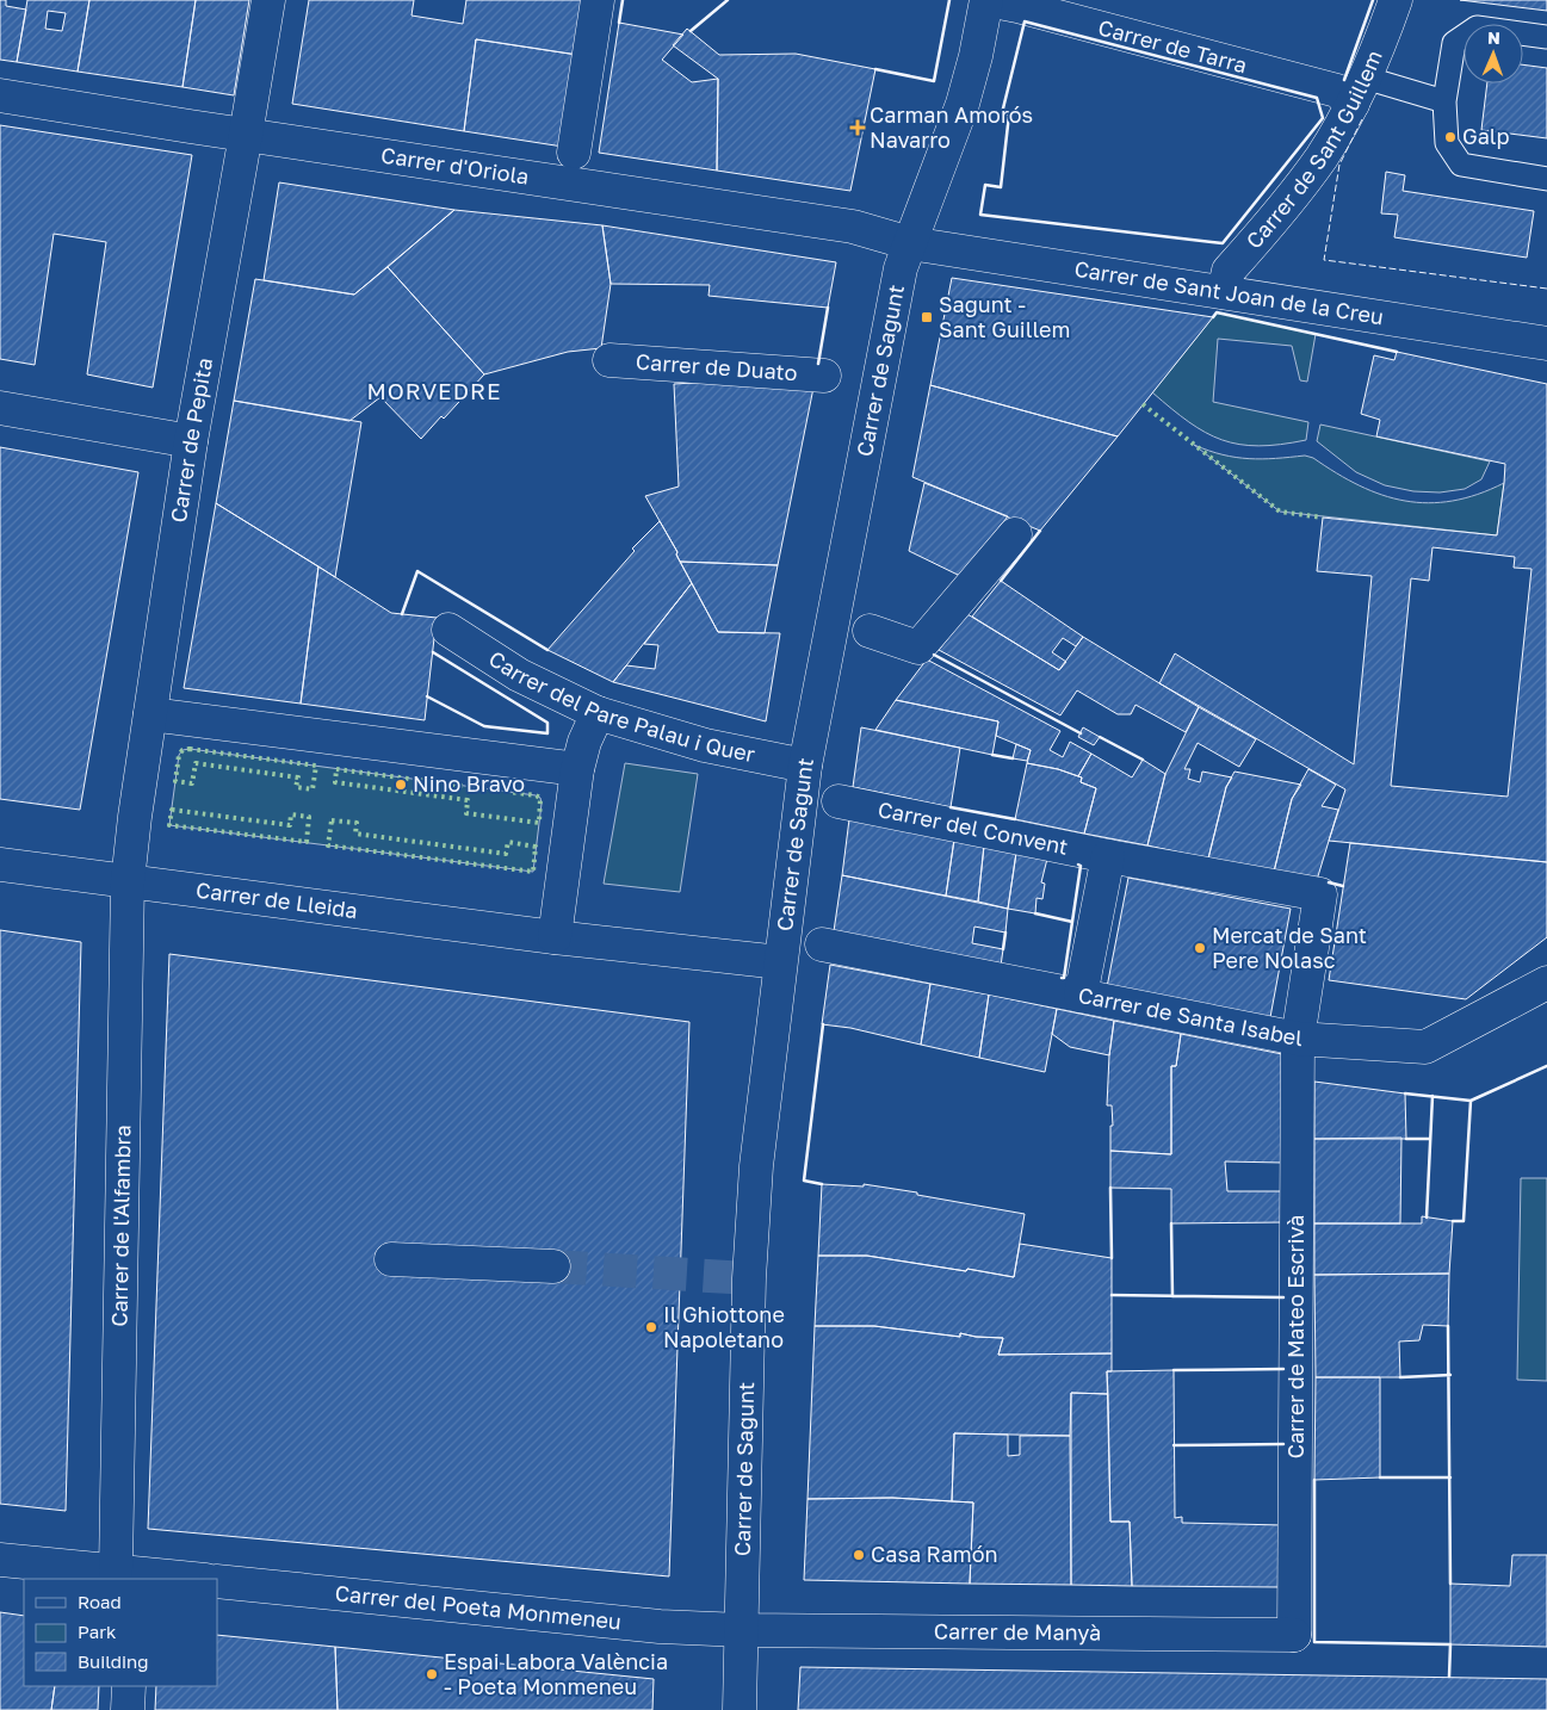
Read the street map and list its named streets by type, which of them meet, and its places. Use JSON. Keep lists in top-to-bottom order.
{
  "streets": {
    "street": [
      "Carrer de Tarra",
      "Carrer de Sant Guillem",
      "Carrer d'Oriola",
      "Carrer de Sant Joan de la Creu",
      "Carrer de Duato",
      "Carrer de Sagunt",
      "Carrer de Pepita",
      "Carrer del Pare Palau i Quer",
      "Carrer del Convent",
      "Carrer de Lleida",
      "Carrer de Santa Isabel",
      "Carrer de l'Alfambra",
      "Carrer de Mateo Escrivà",
      "Carrer del Poeta Monmeneu",
      "Carrer de Manyà"
    ]
  },
  "crossings": [
    ["Carrer de Tarra", "Carrer de Sant Guillem"],
    ["Carrer de Tarra", "Carrer de Sagunt"],
    ["Carrer de Sant Guillem", "Carrer de Sant Joan de la Creu"],
    ["Carrer d'Oriola", "Carrer de Sant Joan de la Creu"],
    ["Carrer d'Oriola", "Carrer de Sagunt"],
    ["Carrer d'Oriola", "Carrer de Pepita"],
    ["Carrer de Sant Joan de la Creu", "Carrer de Sagunt"],
    ["Carrer de Sagunt", "Carrer del Pare Palau i Quer"],
    ["Carrer de Sagunt", "Carrer de Lleida"],
    ["Carrer de Sagunt", "Carrer del Poeta Monmeneu"],
    ["Carrer de Sagunt", "Carrer de Manyà"],
    ["Carrer de Pepita", "Carrer de Lleida"],
    ["Carrer de Pepita", "Carrer de l'Alfambra"],
    ["Carrer del Convent", "Carrer de Santa Isabel"],
    ["Carrer del Convent", "Carrer de Mateo Escrivà"],
    ["Carrer de Lleida", "Carrer de l'Alfambra"],
    ["Carrer de Santa Isabel", "Carrer de Mateo Escrivà"],
    ["Carrer de Mateo Escrivà", "Carrer de Manyà"],
    ["Carrer del Poeta Monmeneu", "Carrer de Manyà"]
  ],
  "districts": ["MORVEDRE"],
  "places": {
    "health": ["Carman Amorós Navarro"],
    "other": [
      "Galp",
      "Nino Bravo",
      "Mercat de Sant Pere Nolasc",
      "Il Ghiottone Napoletano",
      "Casa Ramón",
      "Espai Labora València - Poeta Monmeneu"
    ],
    "transit": ["Sagunt - Sant Guillem"]
  },
  "legend": ["Road", "Park", "Building"],
  "north": "top"
}
